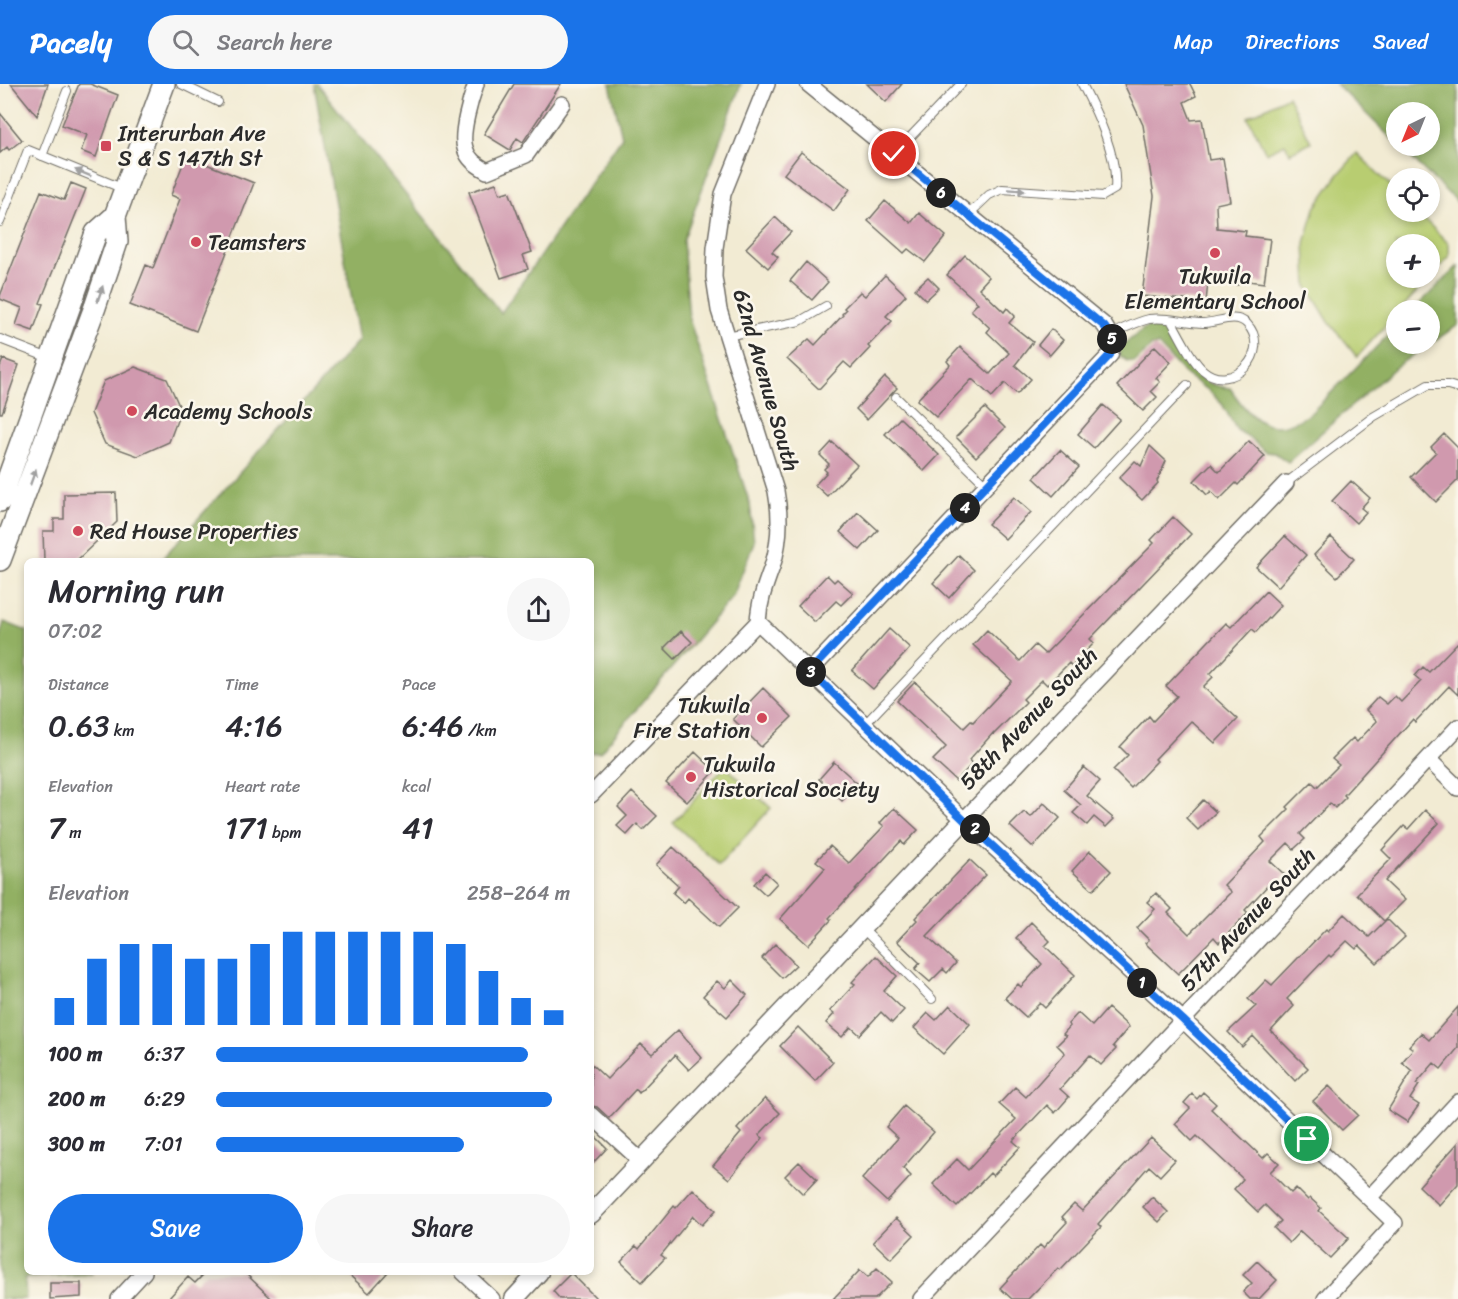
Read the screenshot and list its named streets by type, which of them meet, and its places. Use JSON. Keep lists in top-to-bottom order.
{
  "streets": {
    "street": ["62nd Avenue South", "58th Avenue South", "57th Avenue South"]
  },
  "places": {
    "transit": ["Interurban Ave S & S 147th St"],
    "other": [
      "Teamsters",
      "Tukwila Elementary School",
      "Academy Schools",
      "Red House Properties",
      "Tukwila Fire Station",
      "Tukwila Historical Society"
    ]
  },
  "north": "bottom left",
  "page": {
    "header": "Pacely",
    "search": "Search here",
    "nav": ["Map", "Directions", "Saved"],
    "map_buttons": ["+", "−"],
    "pins": [
      "6",
      "5",
      "4",
      "3",
      "2",
      "1"
    ],
    "heading": ["Morning run", "07:02"],
    "stats": [
      ["Distance", "0.63 km"],
      ["Time", "4:16"],
      ["Pace", "6:46 /km"],
      ["Elevation", "7 m"],
      ["Heart rate", "171 bpm"],
      ["kcal", "41"]
    ],
    "chart": ["Elevation", "258–264 m"],
    "list": [
      {
        "name": "100 m",
        "note": "6:37"
      },
      {
        "name": "200 m",
        "note": "6:29"
      },
      {
        "name": "300 m",
        "note": "7:01"
      }
    ],
    "buttons": ["Save", "Share"]
  }
}
